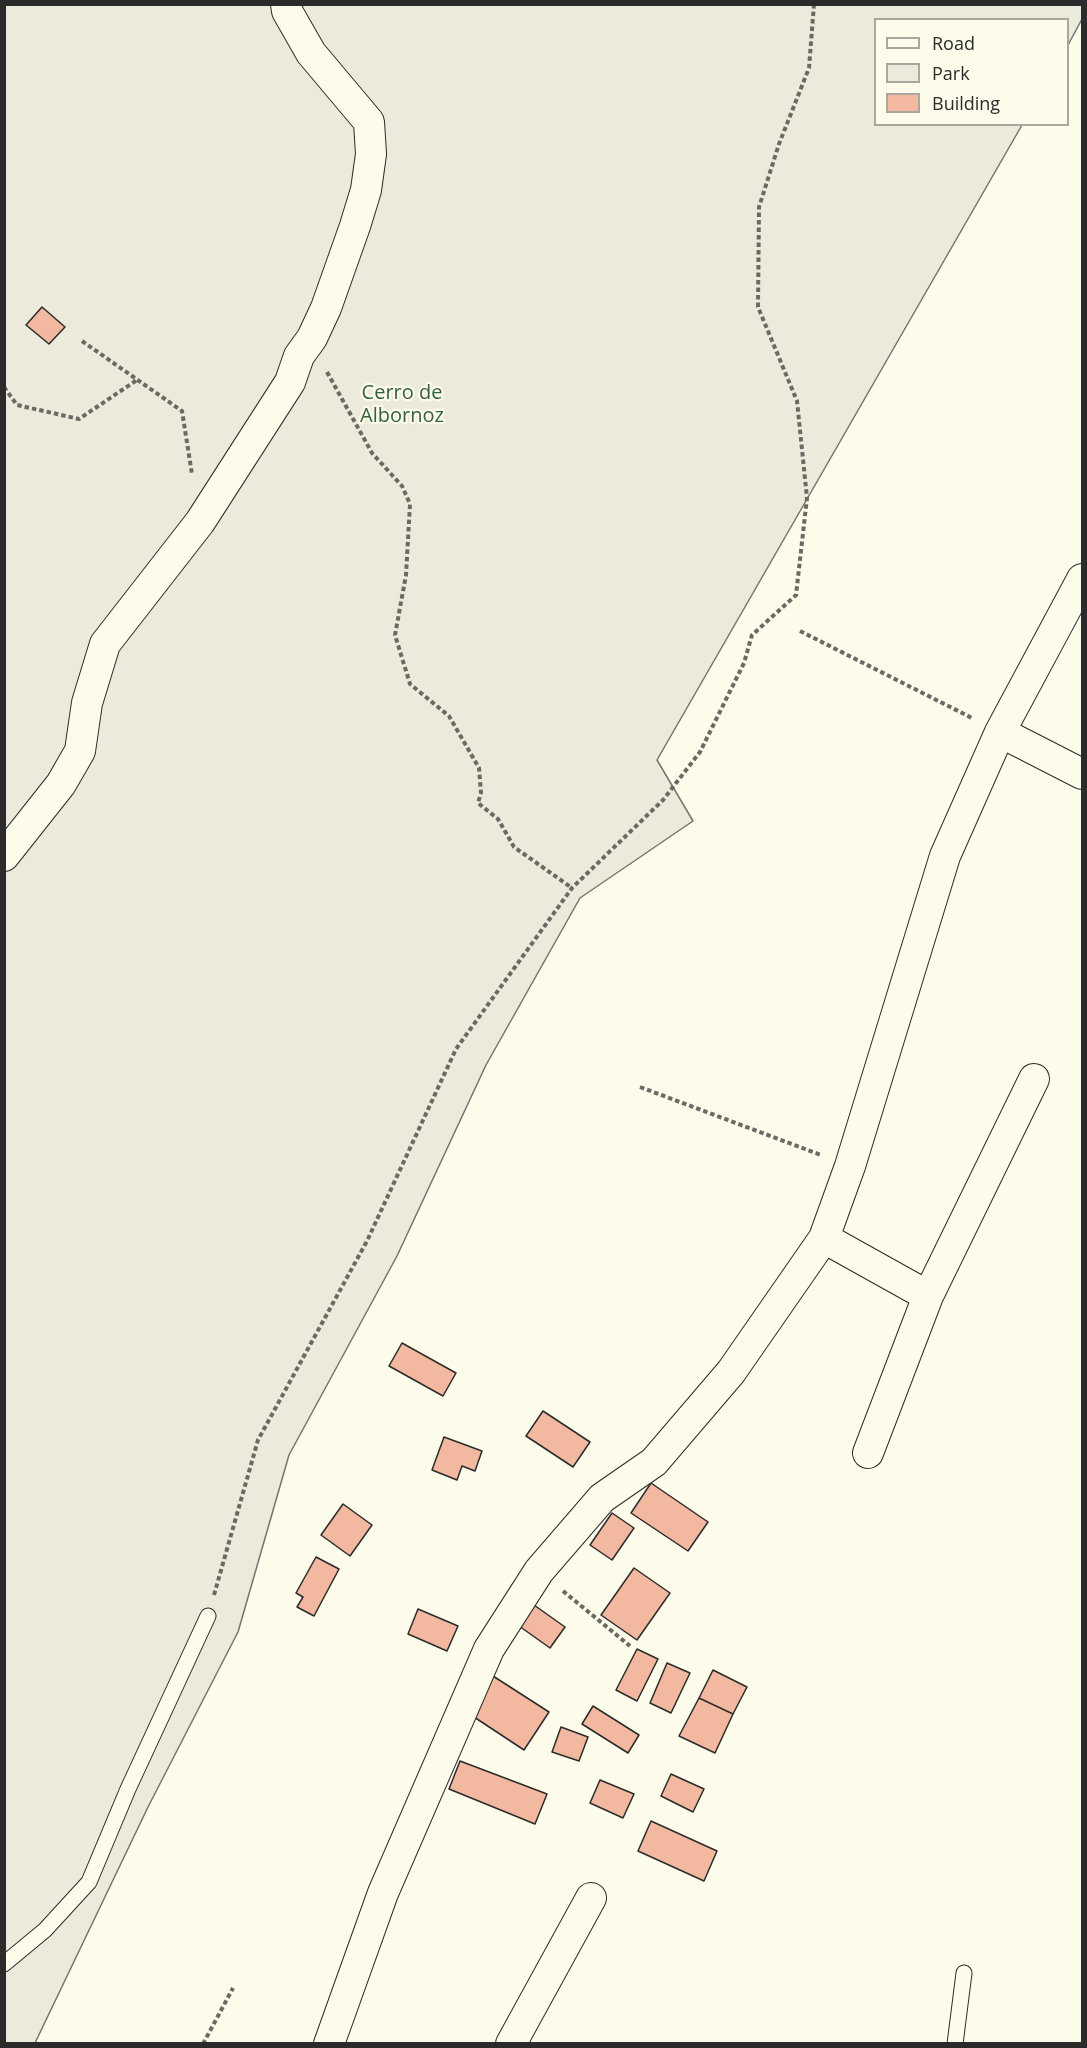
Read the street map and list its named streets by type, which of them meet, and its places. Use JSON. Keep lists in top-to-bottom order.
{
  "parks": ["Cerro de Albornoz"],
  "legend": ["Road", "Park", "Building"]
}
